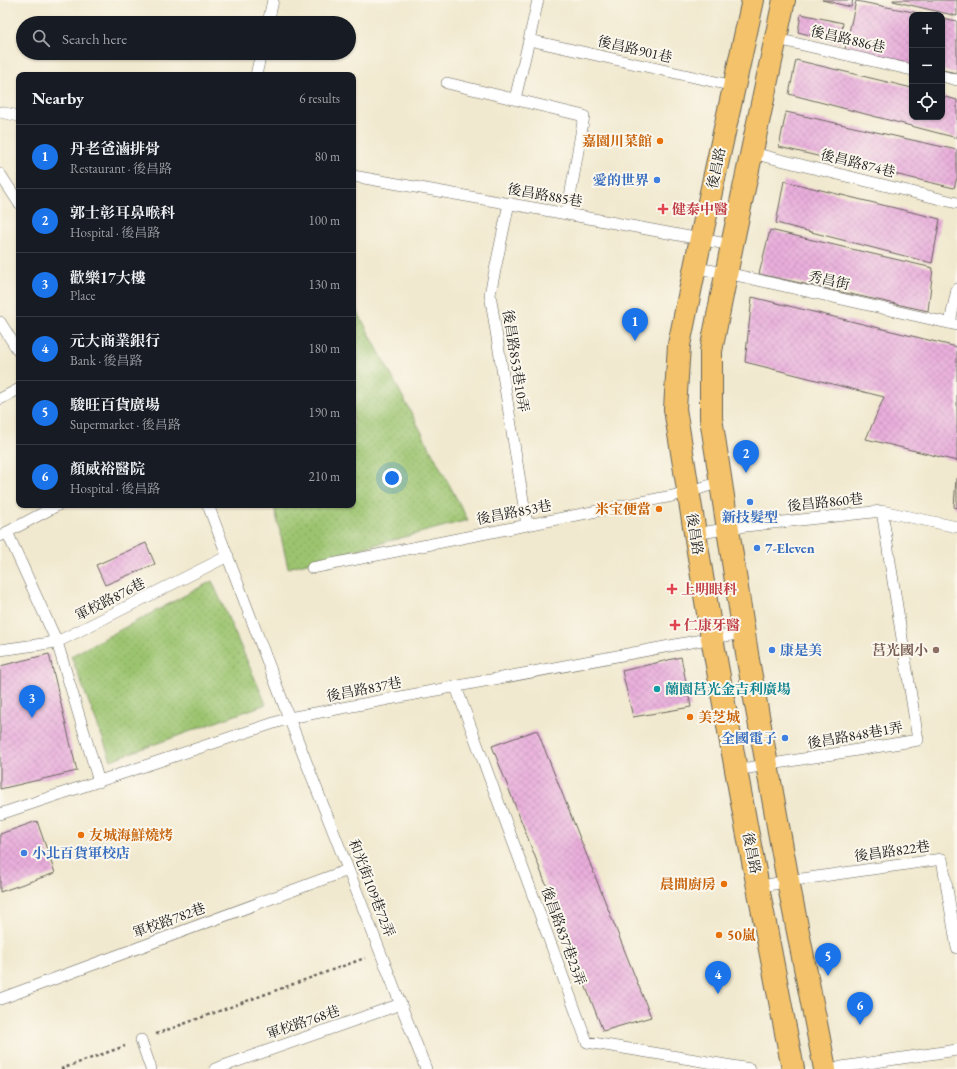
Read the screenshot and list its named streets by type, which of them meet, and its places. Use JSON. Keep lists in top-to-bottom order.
{
  "streets": {
    "main road": ["後昌路"],
    "lane": [
      "後昌路886巷",
      "後昌路901巷",
      "後昌路874巷",
      "後昌路885巷",
      "秀昌街",
      "後昌路853巷10弄",
      "後昌路860巷",
      "後昌路853巷",
      "軍校路876巷",
      "後昌路837巷",
      "後昌路848巷1弄",
      "後昌路822巷",
      "和光街109巷72弄",
      "軍校路782巷",
      "後昌路837巷23弄",
      "軍校路768巷"
    ]
  },
  "crossings": [
    ["後昌路901巷", "後昌路"],
    ["後昌路", "後昌路885巷"],
    ["後昌路", "秀昌街"],
    ["後昌路", "後昌路860巷"],
    ["後昌路", "後昌路853巷"],
    ["後昌路", "後昌路837巷"],
    ["後昌路", "後昌路848巷1弄"],
    ["後昌路", "後昌路822巷"],
    ["後昌路885巷", "後昌路853巷10弄"],
    ["後昌路853巷10弄", "後昌路853巷"],
    ["後昌路860巷", "後昌路848巷1弄"],
    ["後昌路837巷", "和光街109巷72弄"],
    ["後昌路837巷", "後昌路837巷23弄"],
    ["和光街109巷72弄", "軍校路782巷"],
    ["和光街109巷72弄", "軍校路768巷"]
  ],
  "places": {
    "other": [
      "嘉園川菜館",
      "愛的世界",
      "新技髮型",
      "米宝便當",
      "7-Eleven",
      "康是美",
      "莒光國小",
      "蘭園莒光金吉利廣場",
      "美芝城",
      "全國電子",
      "友城海鮮燒烤",
      "小北百貨軍校店",
      "晨間廚房",
      "50嵐"
    ],
    "health": ["健泰中醫", "上明眼科", "仁康牙醫"]
  },
  "page": {
    "map_buttons": ["+", "−"],
    "search": "Search here",
    "heading": ["Nearby", "6 results"],
    "list": [
      {
        "mark": "1",
        "name": "丹老爸滷排骨",
        "note": "Restaurant · 後昌路",
        "value": "80 m"
      },
      {
        "mark": "2",
        "name": "郭士彰耳鼻喉科",
        "note": "Hospital · 後昌路",
        "value": "100 m"
      },
      {
        "mark": "3",
        "name": "歡樂17大樓",
        "note": "Place",
        "value": "130 m"
      },
      {
        "mark": "4",
        "name": "元大商業銀行",
        "note": "Bank · 後昌路",
        "value": "180 m"
      },
      {
        "mark": "5",
        "name": "駿旺百貨廣場",
        "note": "Supermarket · 後昌路",
        "value": "190 m"
      },
      {
        "mark": "6",
        "name": "顏威裕醫院",
        "note": "Hospital · 後昌路",
        "value": "210 m"
      }
    ],
    "pins": [
      "1",
      "2",
      "3",
      "5",
      "4",
      "6"
    ]
  }
}
